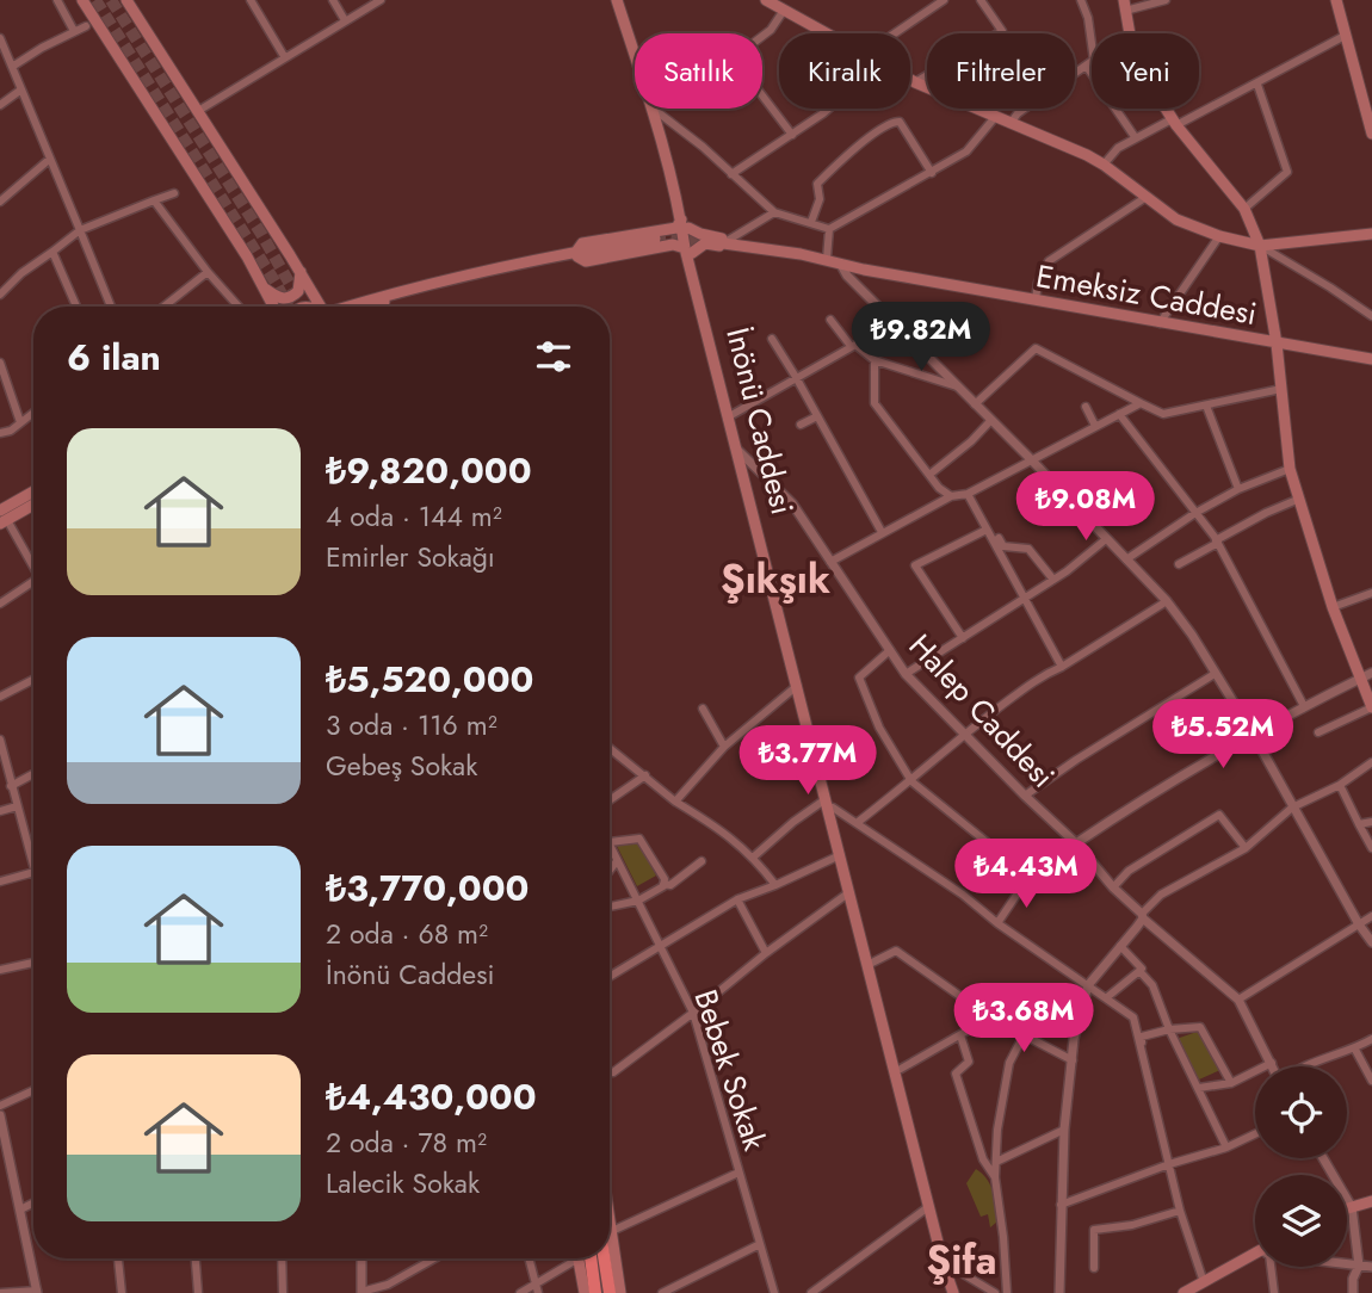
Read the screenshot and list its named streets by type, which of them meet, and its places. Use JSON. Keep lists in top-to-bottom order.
{
  "streets": {
    "main road": ["Emeksiz Caddesi", "İnönü Caddesi"],
    "street": ["Halep Caddesi", "Bebek Sokak"]
  },
  "crossings": [
    ["Emeksiz Caddesi", "İnönü Caddesi"],
    ["İnönü Caddesi", "Halep Caddesi"]
  ],
  "districts": ["Şıkşık", "Şifa"],
  "page": {
    "chip": [
      "Satılık",
      "Kiralık",
      "Filtreler",
      "Yeni"
    ],
    "price": [
      "₺9.82M",
      "₺9.08M",
      "₺5.52M",
      "₺3.77M",
      "₺4.43M",
      "₺3.68M"
    ],
    "heading": "6 ilan",
    "list": [
      {
        "name": "₺9,820,000",
        "note": "4 oda · 144 m² · Emirler Sokağı"
      },
      {
        "name": "₺5,520,000",
        "note": "3 oda · 116 m² · Gebeş Sokak"
      },
      {
        "name": "₺3,770,000",
        "note": "2 oda · 68 m² · İnönü Caddesi"
      },
      {
        "name": "₺4,430,000",
        "note": "2 oda · 78 m² · Lalecik Sokak"
      }
    ]
  }
}
